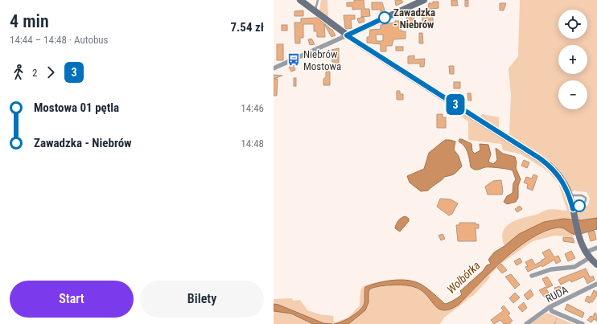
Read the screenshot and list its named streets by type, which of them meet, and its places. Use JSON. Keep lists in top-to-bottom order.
{
  "streets": {
    "street": ["RUDA"]
  },
  "water": ["Wolbórka"],
  "places": {
    "other": ["Zawadzka - Niebrów"],
    "bus stop": ["Niebrów Mostowa"]
  },
  "lines": ["bus line 3"],
  "page": {
    "heading": ["4 min", "14:44 – 14:48 · Autobus", "7.54 zł"],
    "on_map": "3",
    "map_buttons": ["+", "−"],
    "legs": ["2", "3"],
    "list": [
      {
        "name": "Mostowa 01 pętla",
        "value": "14:46"
      },
      {
        "name": "Zawadzka - Niebrów",
        "value": "14:48"
      }
    ],
    "buttons": ["Start", "Bilety"]
  }
}
